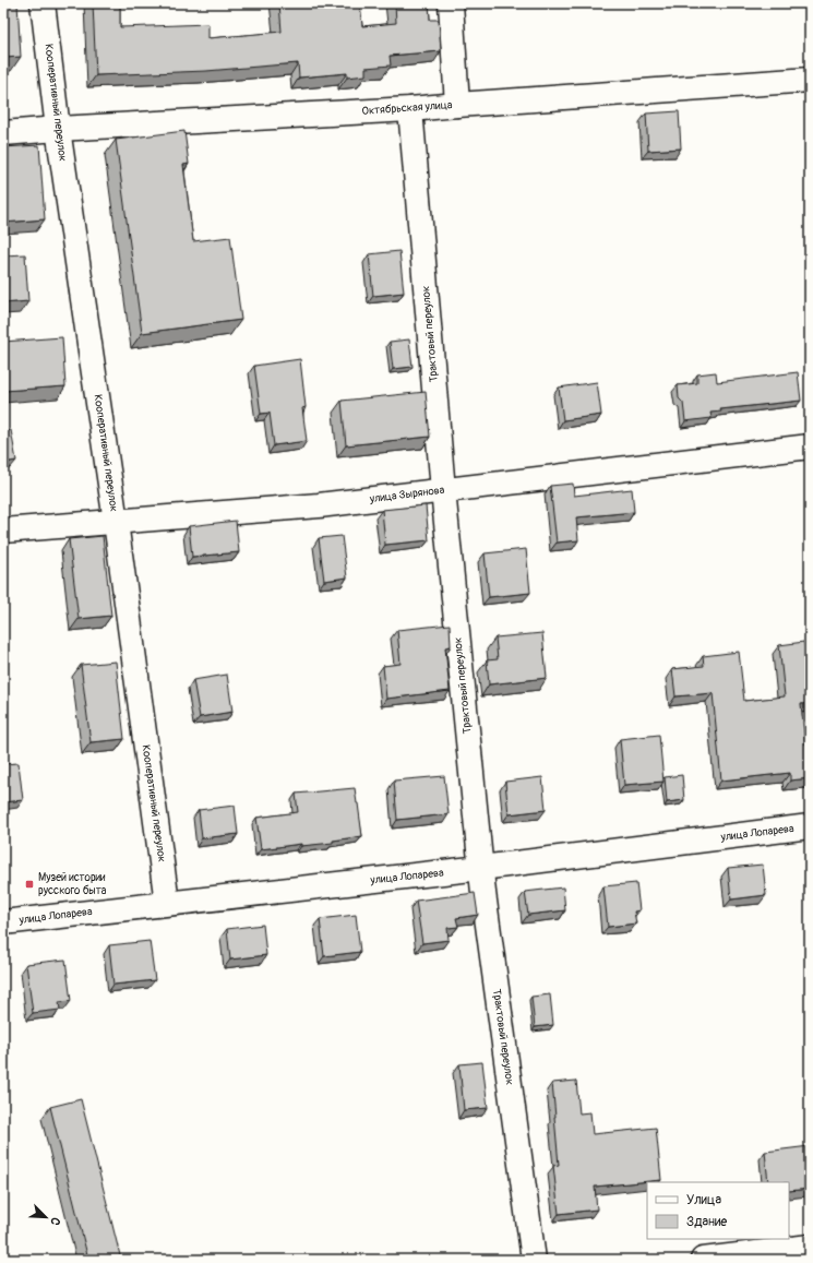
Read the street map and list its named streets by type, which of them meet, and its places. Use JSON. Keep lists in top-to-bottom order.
{
  "streets": {
    "street": [
      "Кооперативный переулок",
      "Октябрьская улица",
      "Трактовый переулок",
      "улица Зырянова",
      "улица Лопарева"
    ]
  },
  "crossings": [
    ["Кооперативный переулок", "Октябрьская улица"],
    ["Кооперативный переулок", "улица Зырянова"],
    ["Кооперативный переулок", "улица Лопарева"],
    ["Октябрьская улица", "Трактовый переулок"],
    ["Трактовый переулок", "улица Зырянова"],
    ["Трактовый переулок", "улица Лопарева"]
  ],
  "places": {
    "transit": ["Музей истории русского быта"]
  },
  "legend": ["Улица", "Здание"],
  "north": "bottom right"
}
